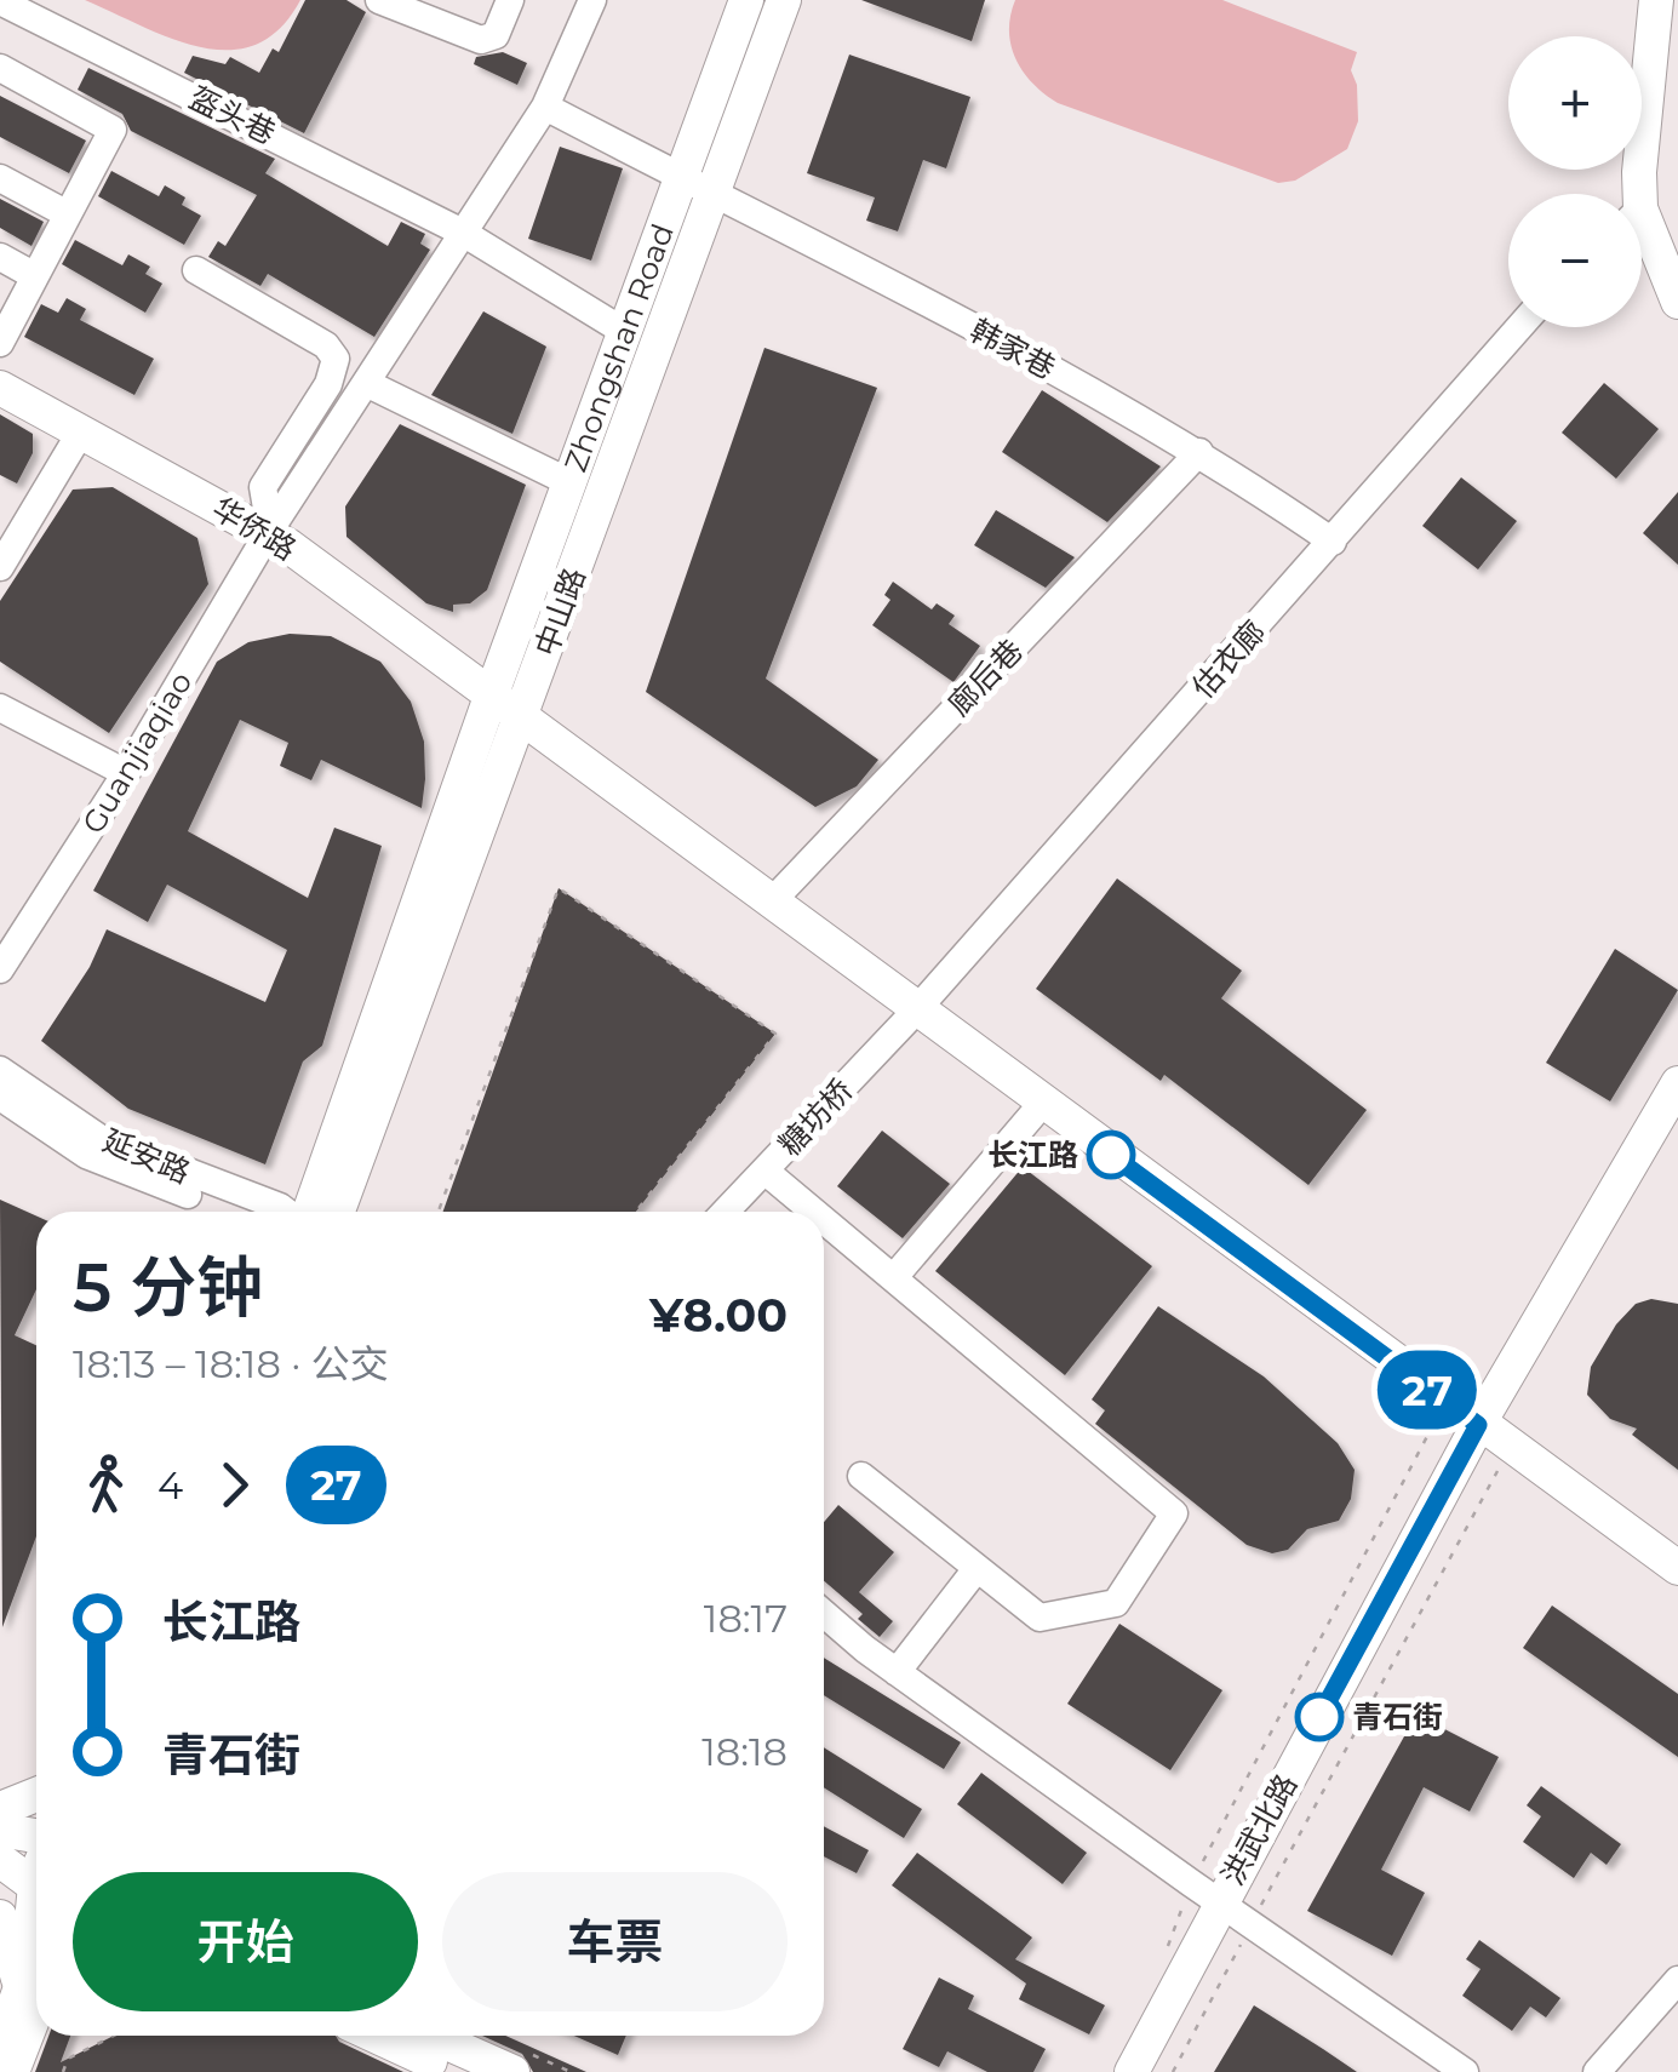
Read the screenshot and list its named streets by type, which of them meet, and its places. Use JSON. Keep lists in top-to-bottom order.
{
  "streets": {
    "main road": [
      "Zhongshan Road",
      "华侨路",
      "中山路",
      "洪武北路"
    ],
    "street": [
      "盔头巷",
      "韩家巷",
      "估衣廊",
      "廊后巷",
      "Guanjiaqiao",
      "糖坊桥",
      "延安路"
    ]
  },
  "crossings": [
    ["盔头巷", "Zhongshan Road"],
    ["盔头巷", "Guanjiaqiao"],
    ["Zhongshan Road", "韩家巷"],
    ["Zhongshan Road", "华侨路"],
    ["韩家巷", "中山路"],
    ["韩家巷", "估衣廊"],
    ["韩家巷", "廊后巷"],
    ["韩家巷", "Guanjiaqiao"],
    ["华侨路", "Guanjiaqiao"],
    ["估衣廊", "糖坊桥"]
  ],
  "places": ["长江路", "青石街"],
  "lines": ["bus line 27"],
  "page": {
    "on_map": "27",
    "map_buttons": ["+", "−"],
    "heading": ["5 分钟", "18:13 – 18:18 · 公交", "¥8.00"],
    "legs": ["4", "27"],
    "list": [
      {
        "name": "长江路",
        "value": "18:17"
      },
      {
        "name": "青石街",
        "value": "18:18"
      }
    ],
    "buttons": ["开始", "车票"]
  }
}
